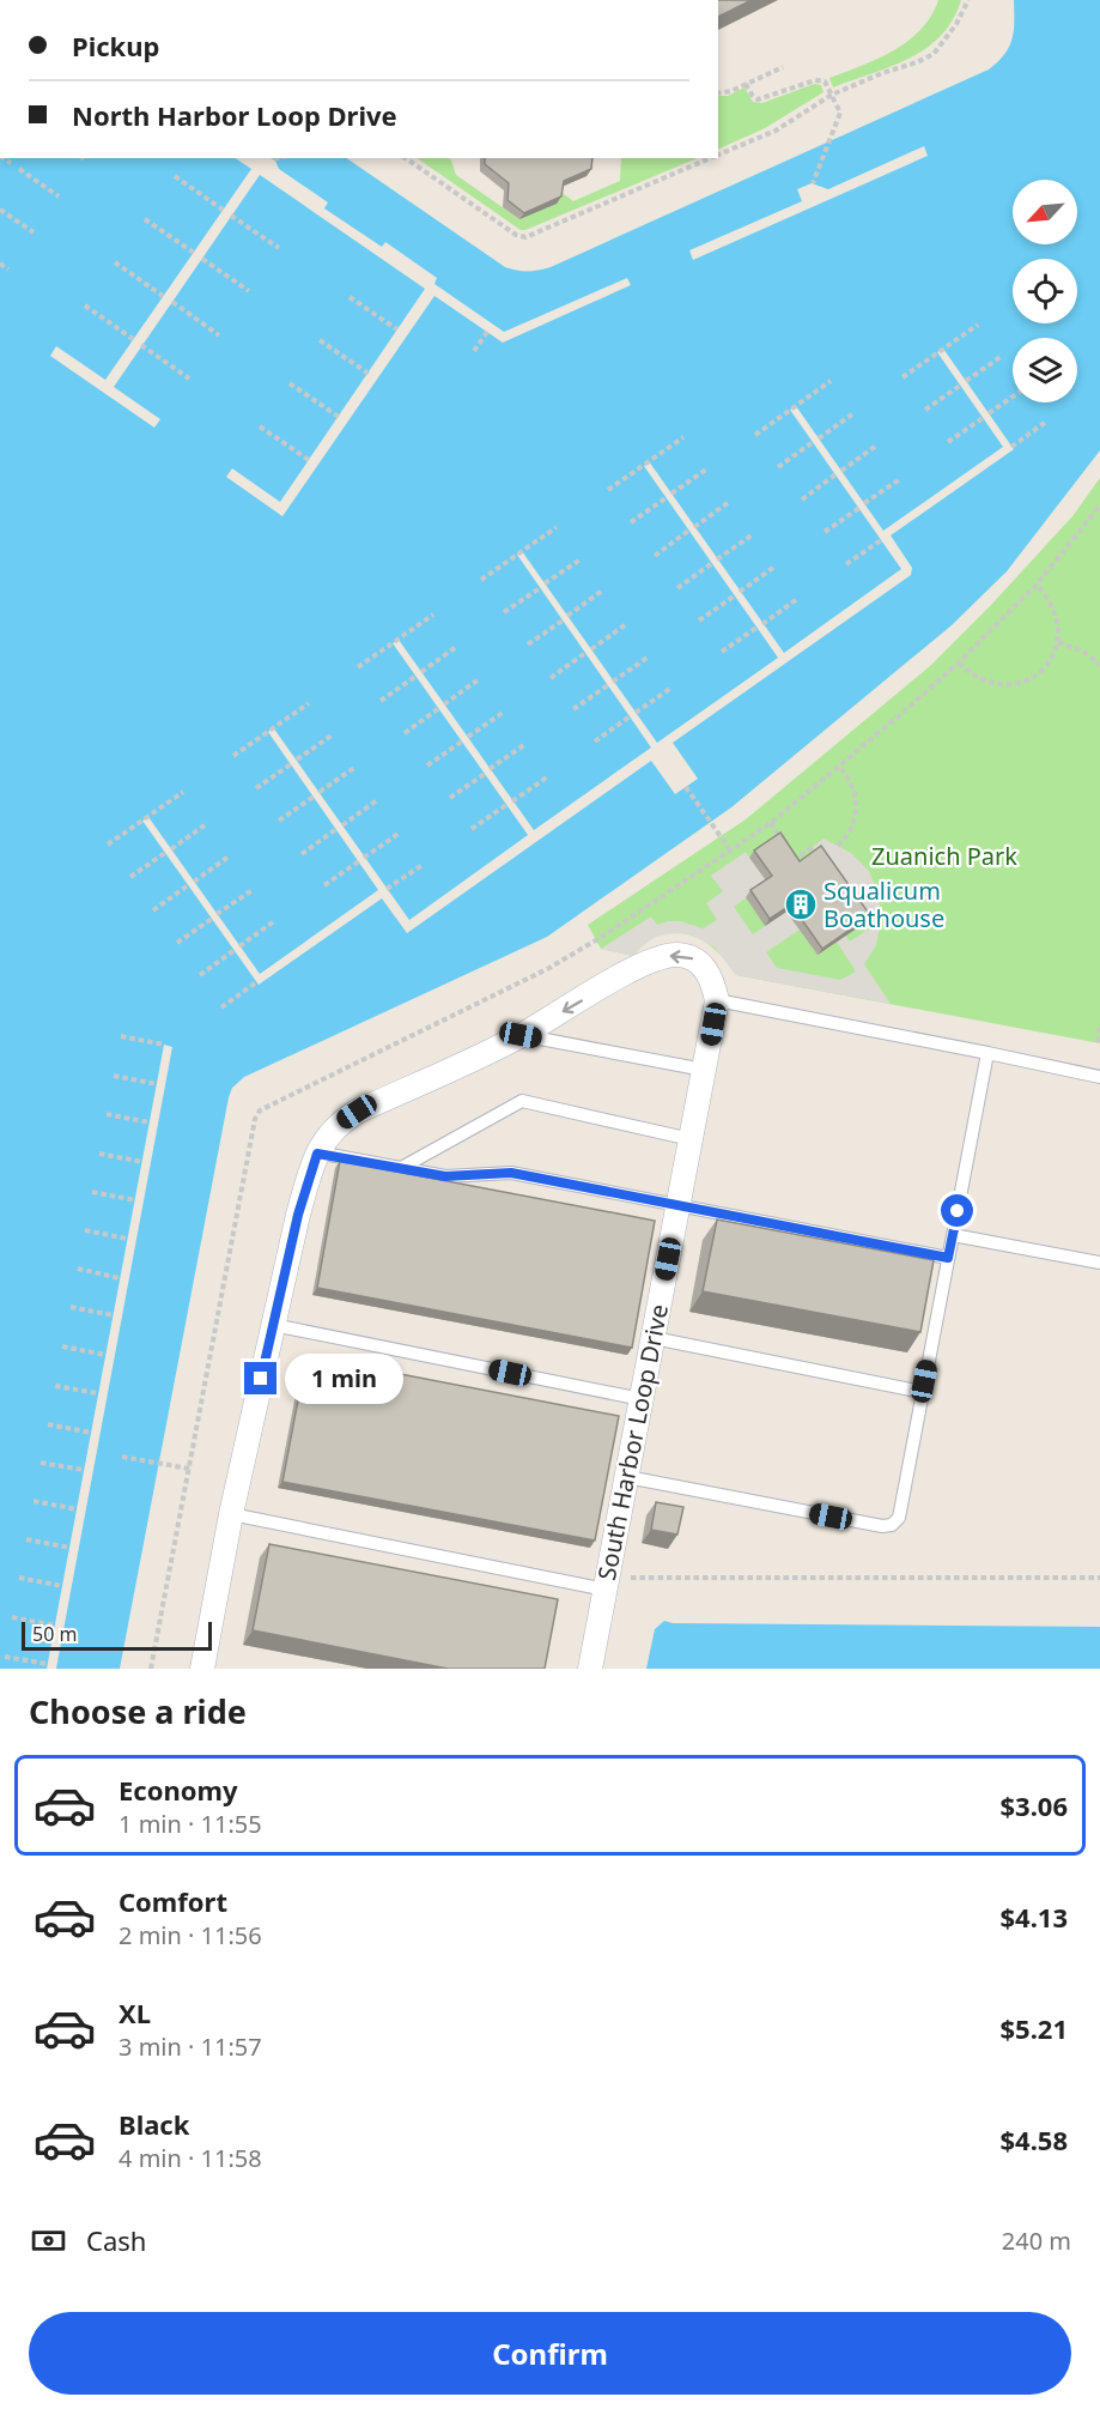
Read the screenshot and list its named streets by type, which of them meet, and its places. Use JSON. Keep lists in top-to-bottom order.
{
  "streets": {
    "street": ["South Harbor Loop Drive"]
  },
  "parks": ["Zuanich Park"],
  "places": {
    "building": ["Squalicum Boathouse"]
  },
  "scale_bar": "50 m",
  "north": "bottom left",
  "page": {
    "banner": ["Pickup", "North Harbor Loop Drive"],
    "bubble": "1 min",
    "scale": "50 m",
    "heading": "Choose a ride",
    "list": [
      {
        "name": "Economy",
        "note": "1 min · 11:55",
        "value": "$3.06"
      },
      {
        "name": "Comfort",
        "note": "2 min · 11:56",
        "value": "$4.13"
      },
      {
        "name": "XL",
        "note": "3 min · 11:57",
        "value": "$5.21"
      },
      {
        "name": "Black",
        "note": "4 min · 11:58",
        "value": "$4.58"
      }
    ],
    "pay": ["Cash", "240 m"],
    "buttons": "Confirm"
  }
}
